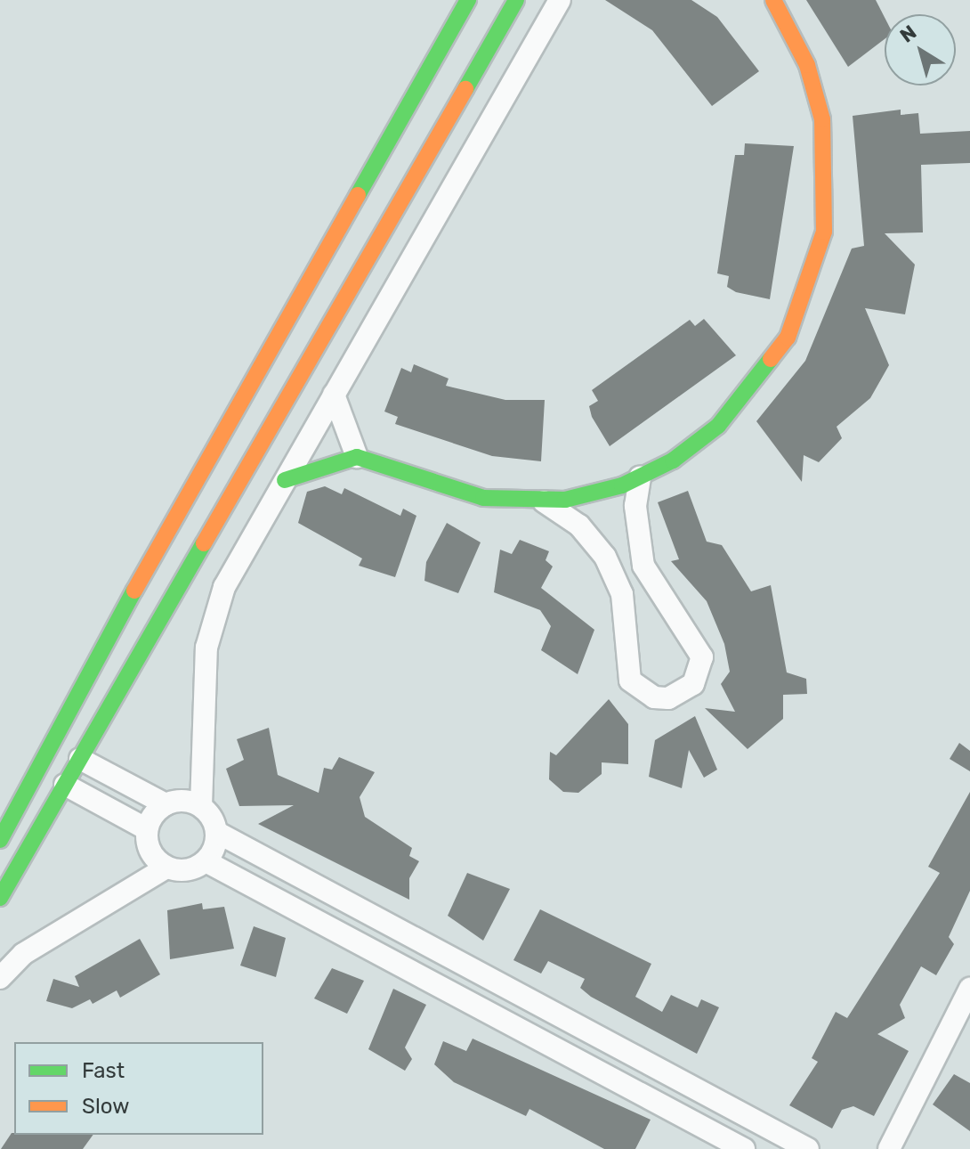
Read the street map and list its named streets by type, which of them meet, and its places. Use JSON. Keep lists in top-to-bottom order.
{
  "legend": ["Fast", "Slow"],
  "north": "top left"
}
